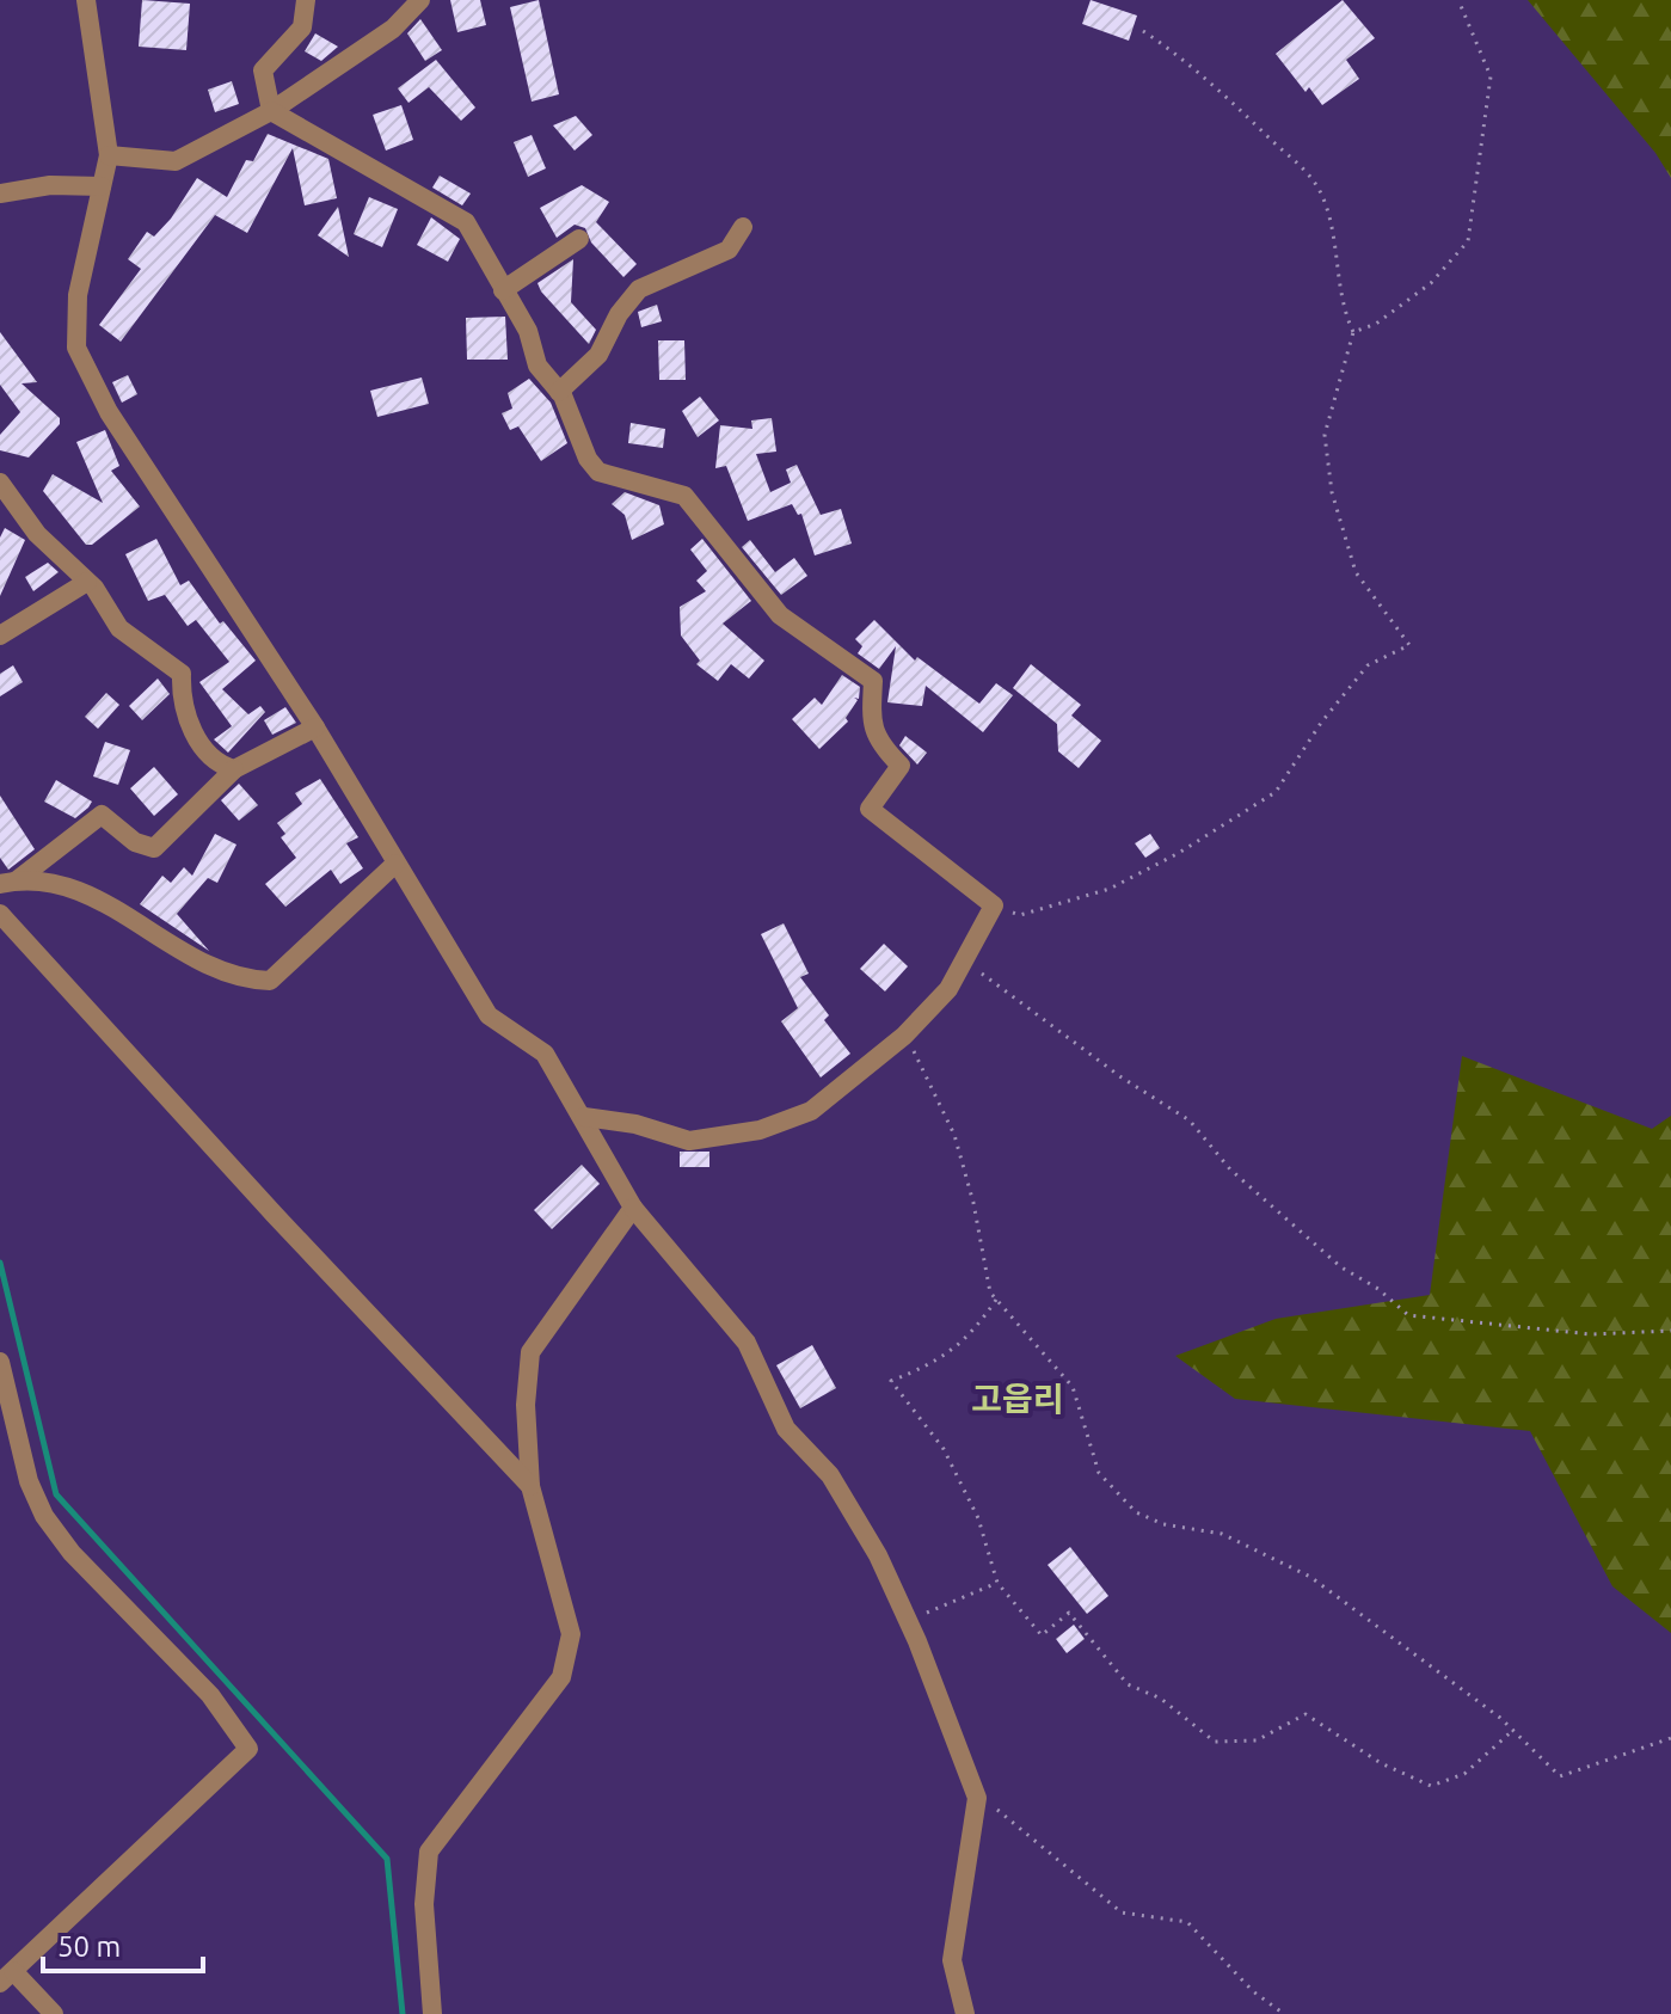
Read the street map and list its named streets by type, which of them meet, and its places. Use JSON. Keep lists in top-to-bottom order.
{
  "districts": ["고읍리"],
  "scale_bar": "50 m"
}
